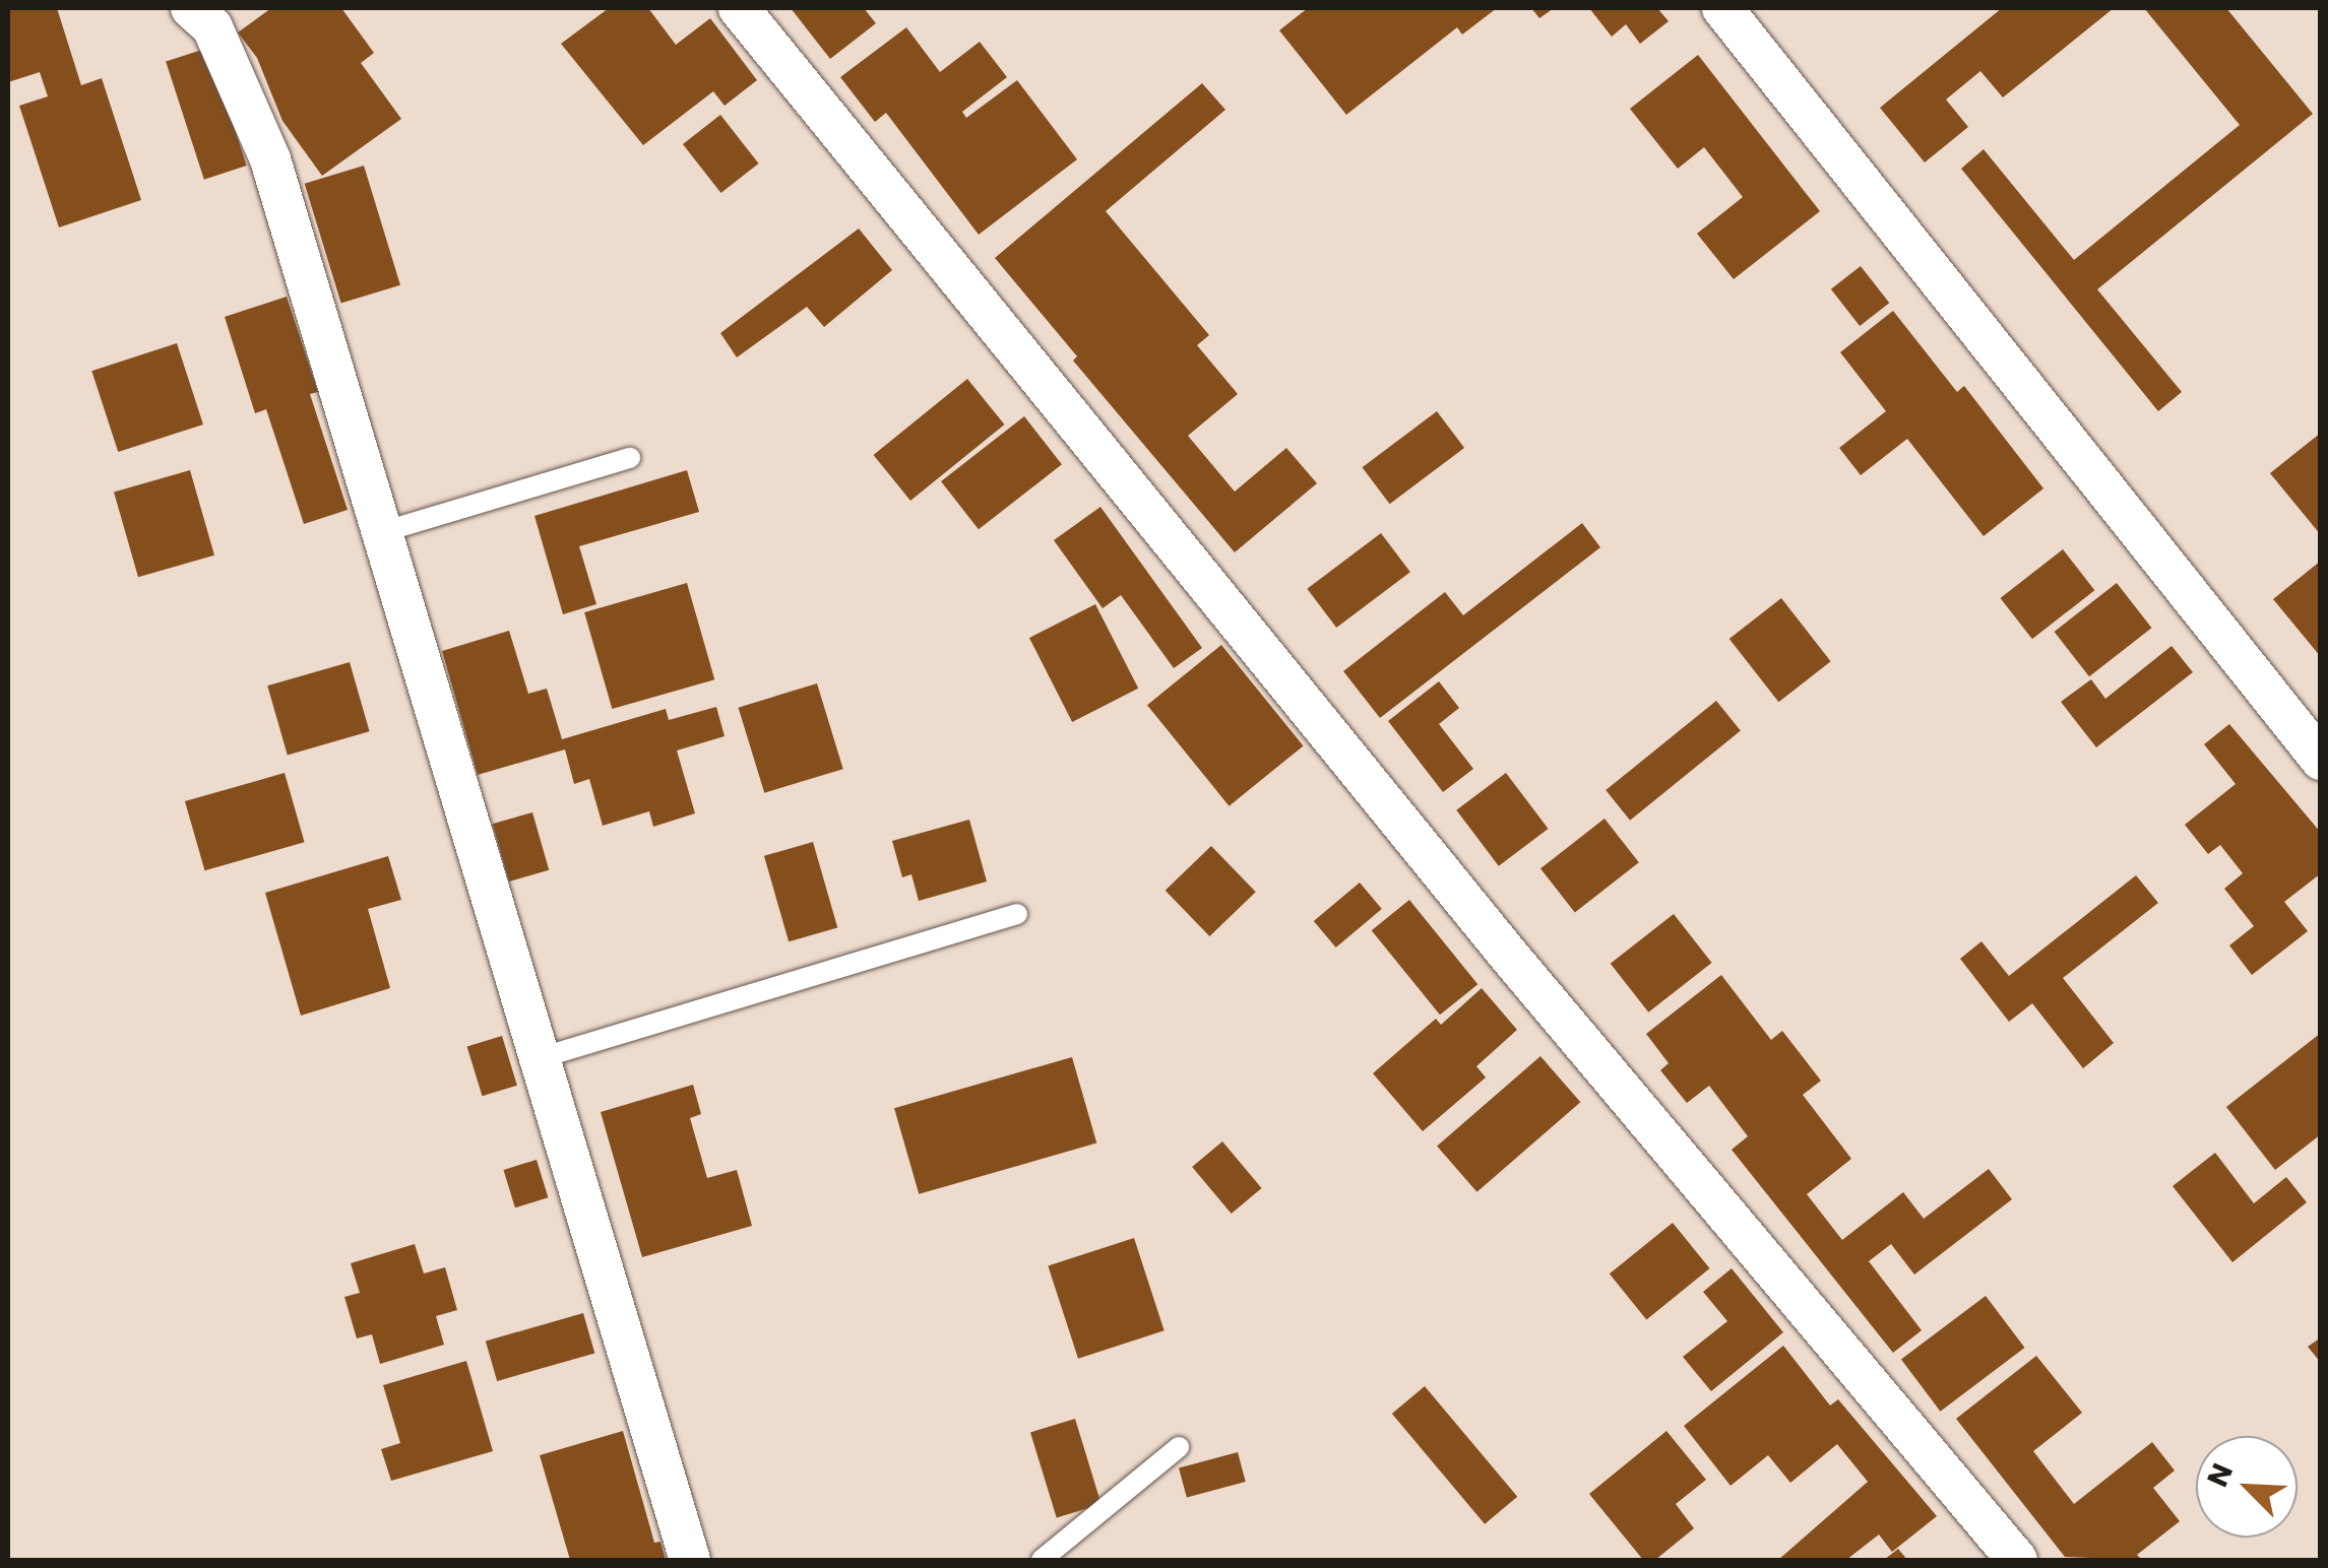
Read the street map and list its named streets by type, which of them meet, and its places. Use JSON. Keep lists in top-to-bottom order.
{
  "north": "top left"
}
